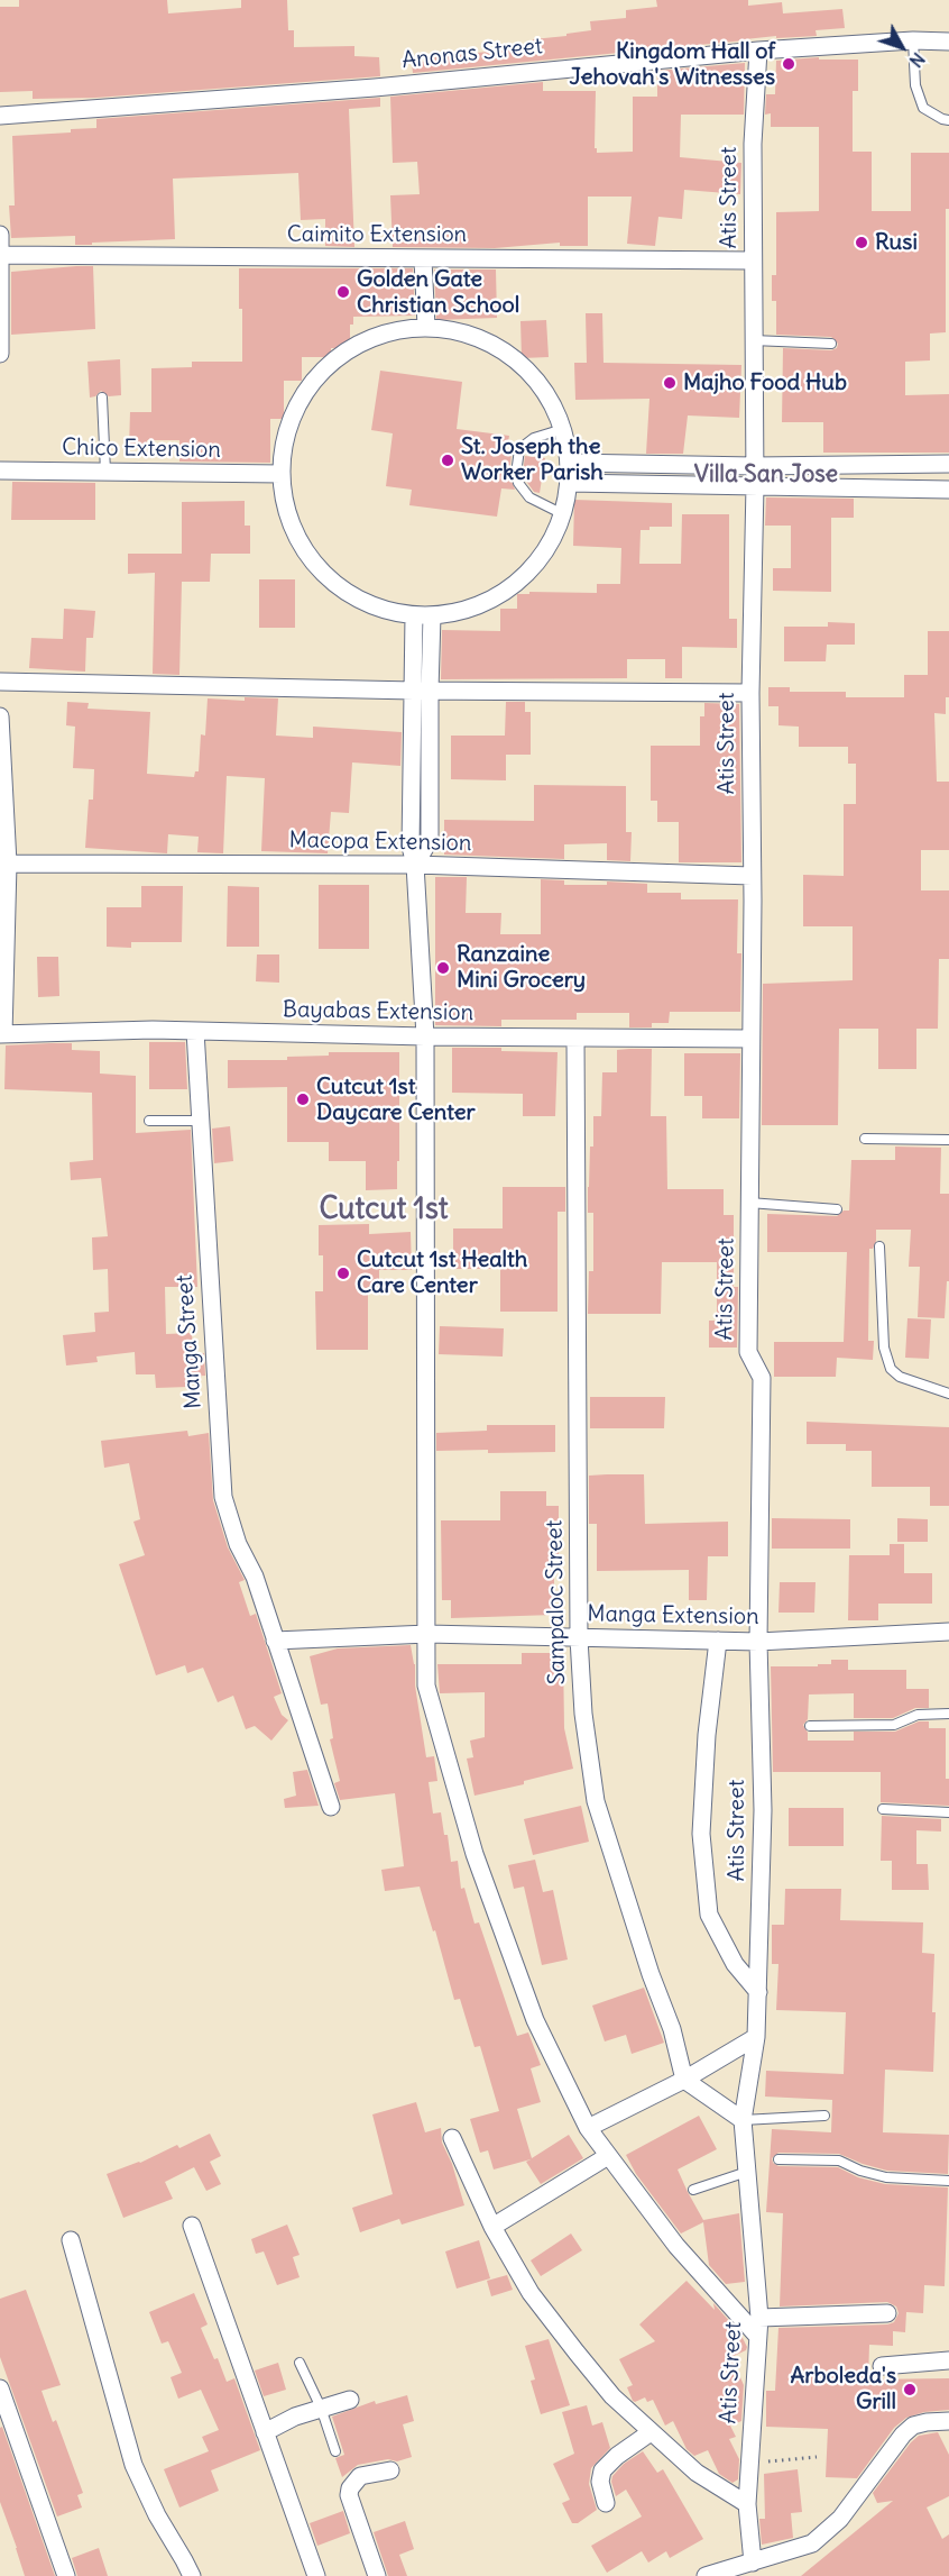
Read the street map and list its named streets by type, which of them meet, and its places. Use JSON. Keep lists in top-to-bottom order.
{
  "streets": {
    "street": [
      "Anonas Street",
      "Atis Street",
      "Caimito Extension",
      "Chico Extension",
      "Macopa Extension",
      "Bayabas Extension",
      "Manga Street",
      "Sampaloc Street",
      "Manga Extension"
    ]
  },
  "crossings": [
    ["Anonas Street", "Atis Street"],
    ["Atis Street", "Caimito Extension"],
    ["Atis Street", "Macopa Extension"],
    ["Atis Street", "Bayabas Extension"],
    ["Atis Street", "Manga Extension"],
    ["Bayabas Extension", "Manga Street"],
    ["Bayabas Extension", "Sampaloc Street"],
    ["Manga Street", "Manga Extension"],
    ["Sampaloc Street", "Manga Extension"]
  ],
  "districts": ["Villa San Jose", "Cutcut 1st"],
  "places": [
    "Kingdom Hall of Jehovah's Witnesses",
    "Rusi",
    "Golden Gate Christian School",
    "Majho Food Hub",
    "St. Joseph the Worker Parish",
    "Ranzaine Mini Grocery",
    "Cutcut 1st Daycare Center",
    "Cutcut 1st Health Care Center",
    "Arboleda's Grill"
  ],
  "north": "bottom right"
}
